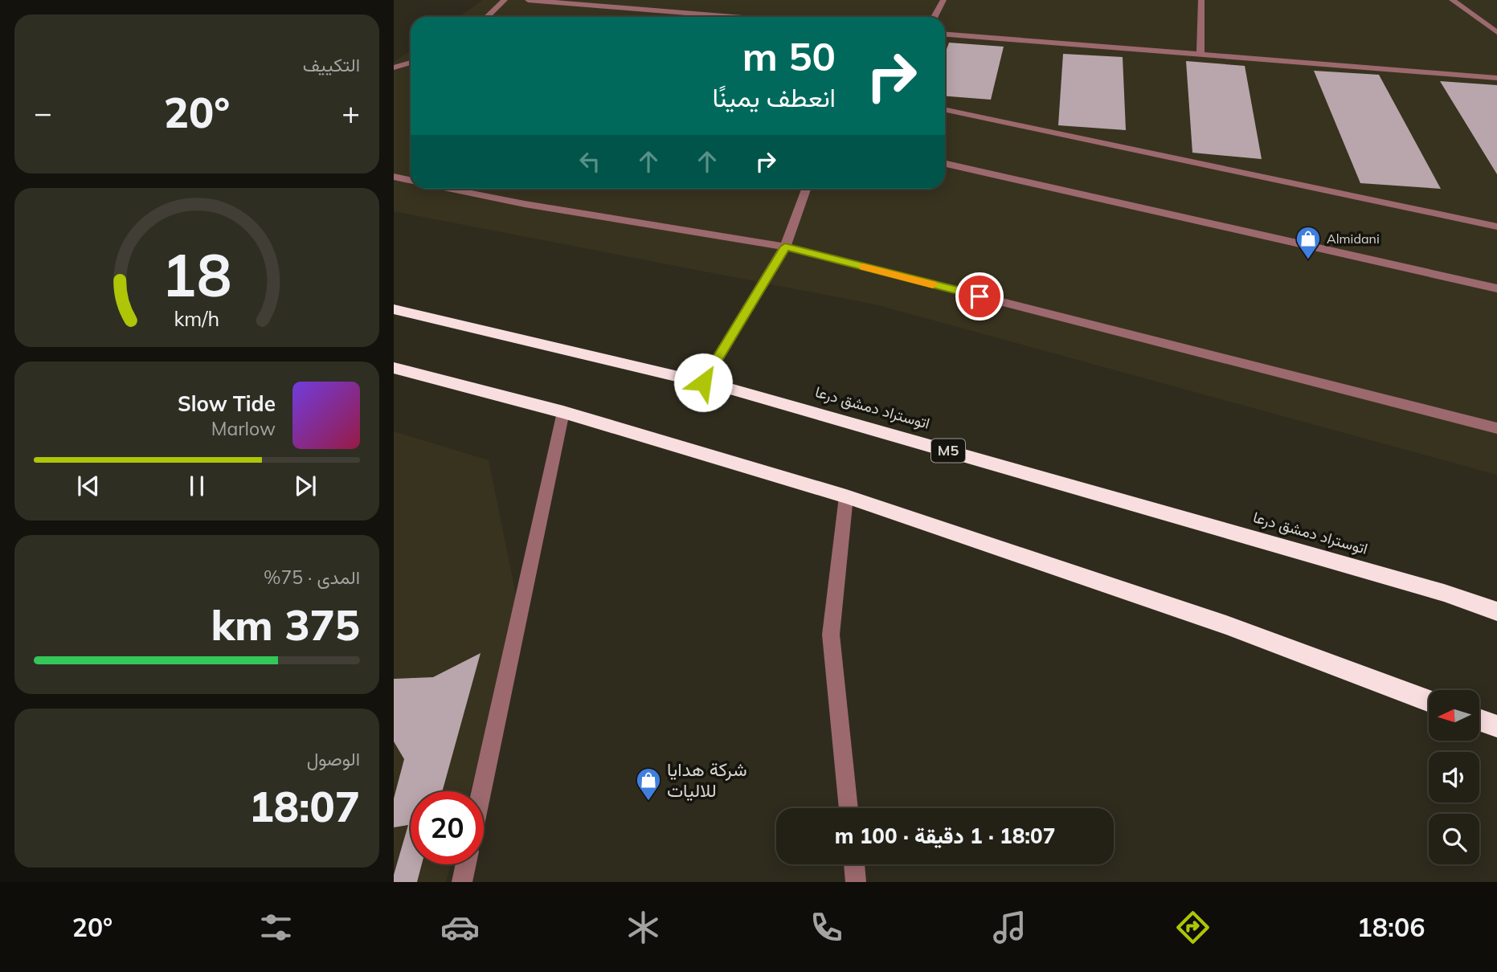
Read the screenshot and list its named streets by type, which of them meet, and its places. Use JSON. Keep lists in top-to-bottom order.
{
  "streets": {
    "highway": ["اتوستراد دمشق درعا", "M5"]
  },
  "places": {
    "shop": ["Almidani", "شركة هدايا للاليات"]
  },
  "north": "left",
  "page": {
    "tile": [
      "التكييف",
      ["المدى · 75%", "375 km"],
      ["الوصول", "18:07"]
    ],
    "turn": ["50 m", "انعطف يمينًا"],
    "heat": ["−", "20°", "+"],
    "song": ["Slow Tide", "Marlow"],
    "limit": "20",
    "trip": "18:07 · 1 دقيقة · 100 m",
    "tabs": ["18:06", "20°"],
    "gauge": ["18", "km/h"]
  }
}
